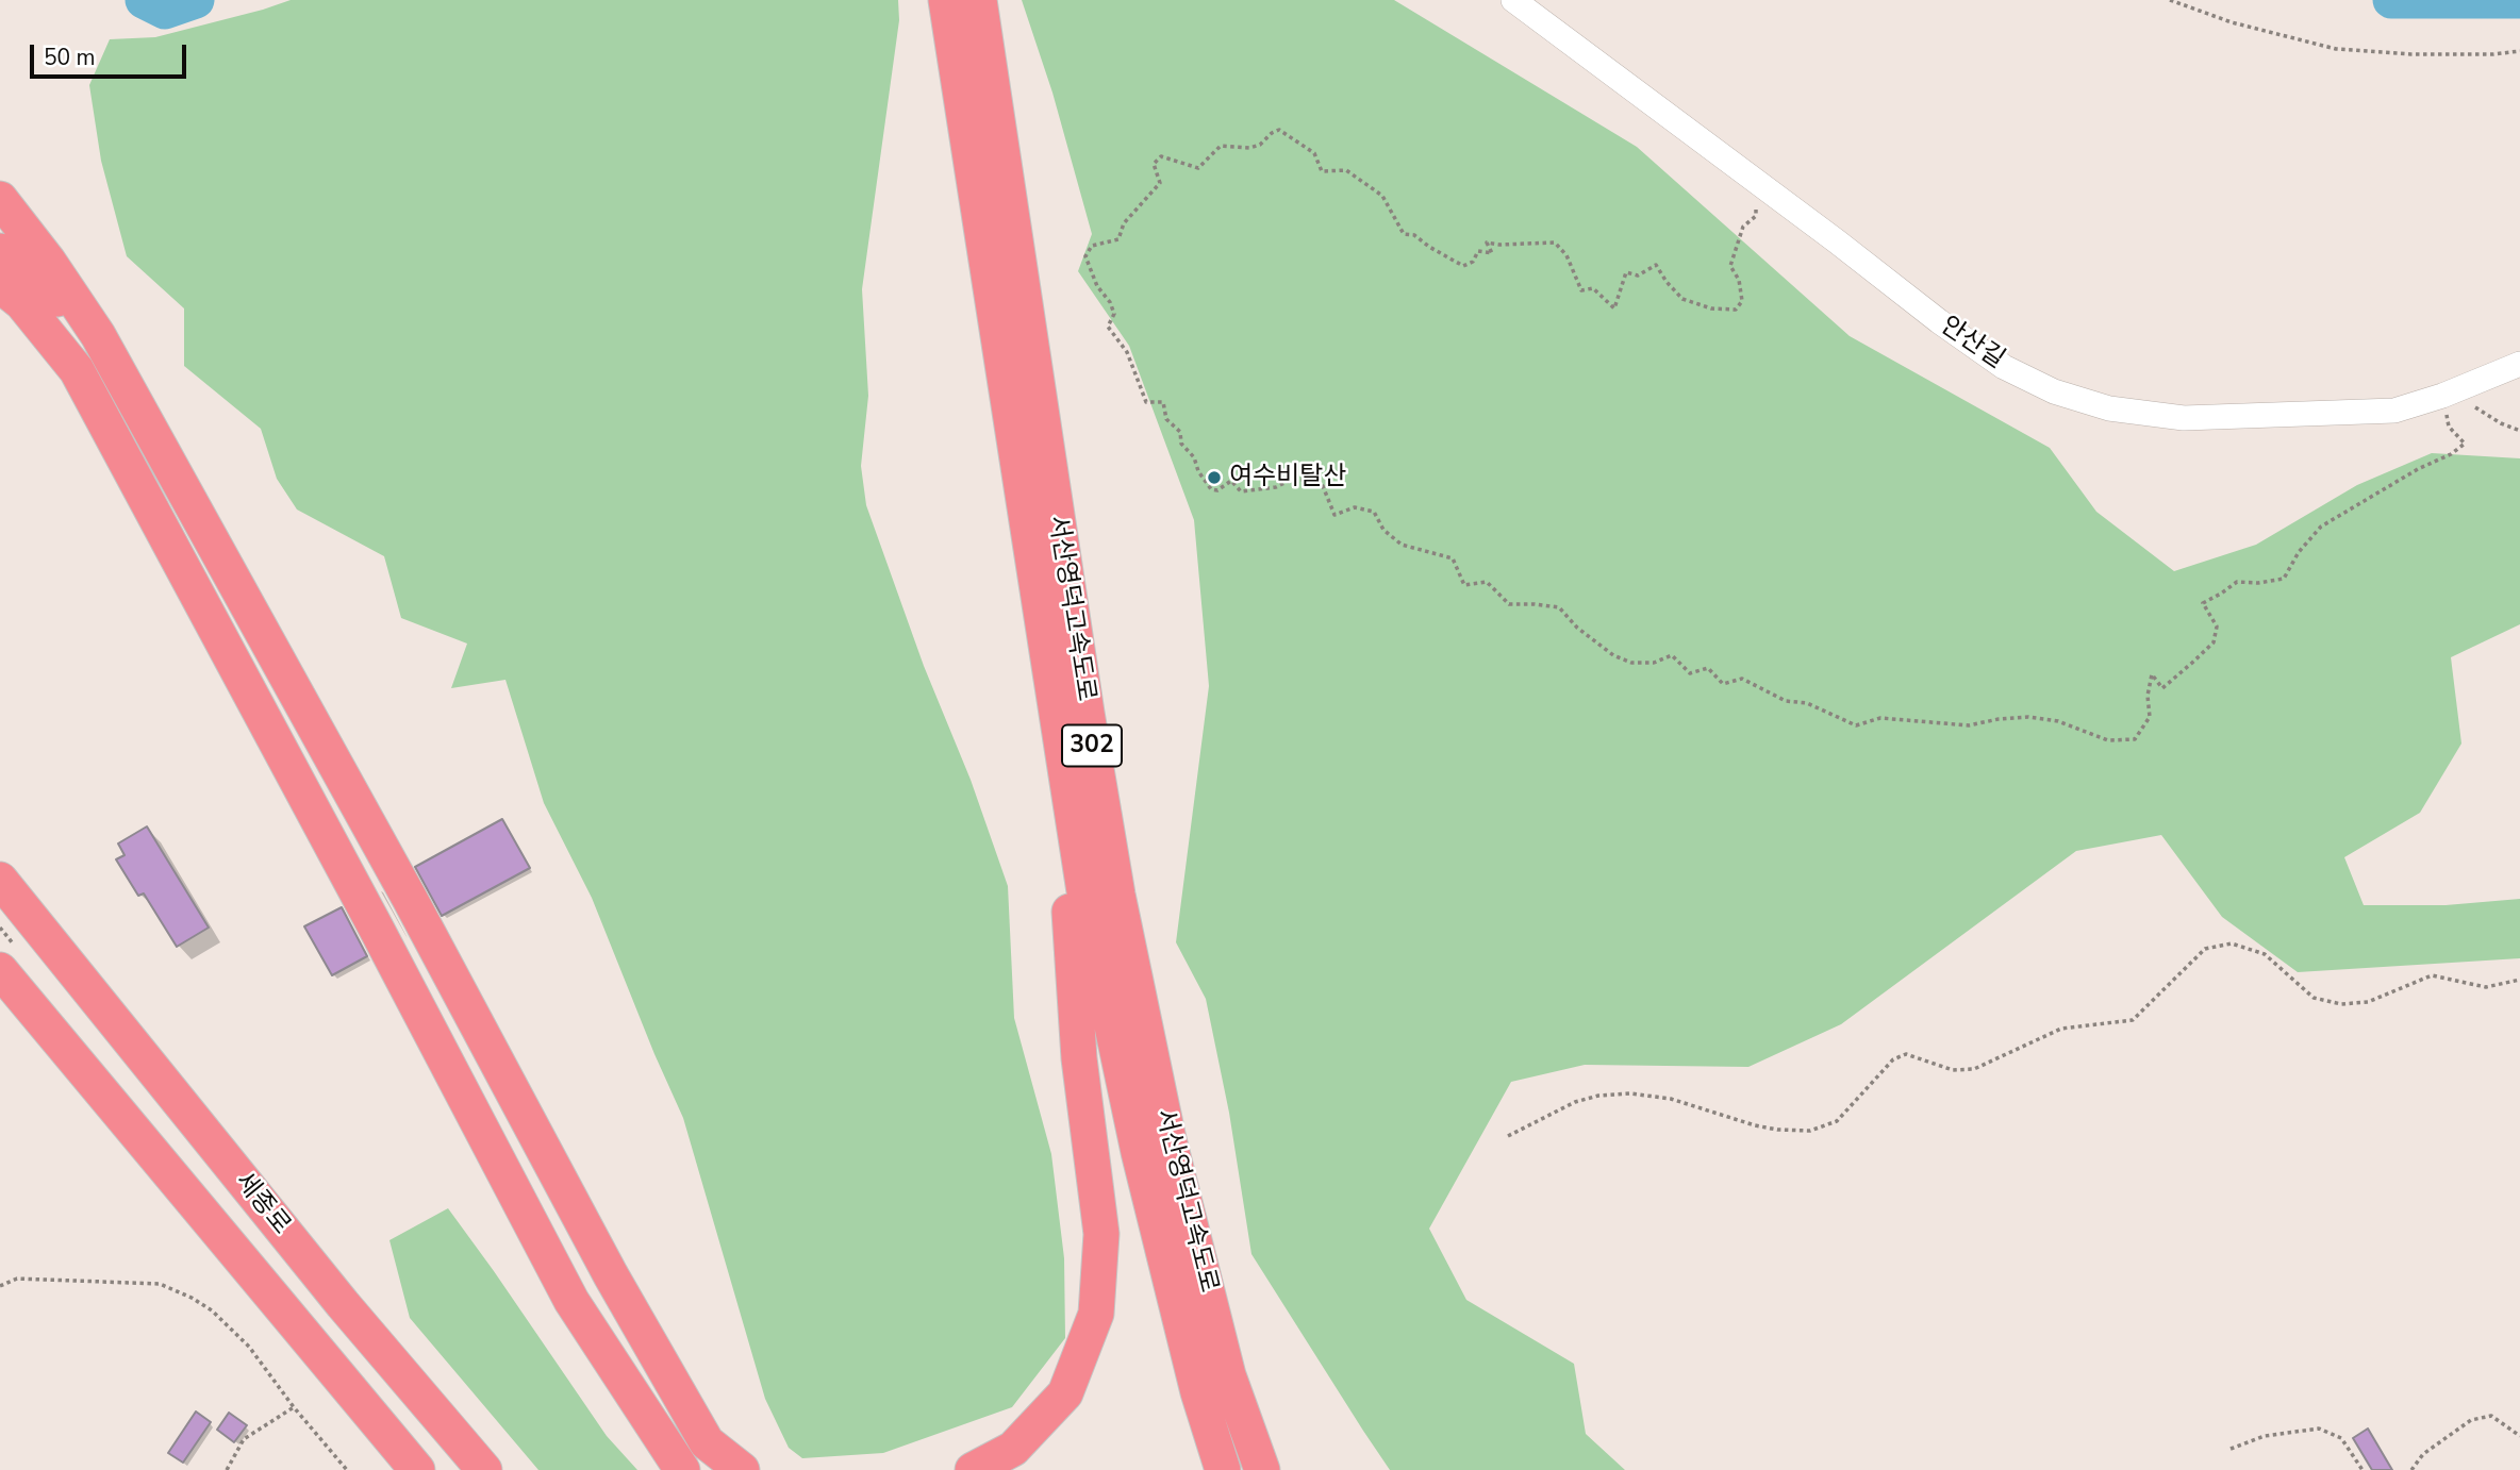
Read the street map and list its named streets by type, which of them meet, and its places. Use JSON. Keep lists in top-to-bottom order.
{
  "streets": {
    "highway": ["서산영덕고속도로", "302", "세종로"],
    "street": ["안산길"]
  },
  "places": ["여수비탈산"],
  "scale_bar": "50 m"
}
